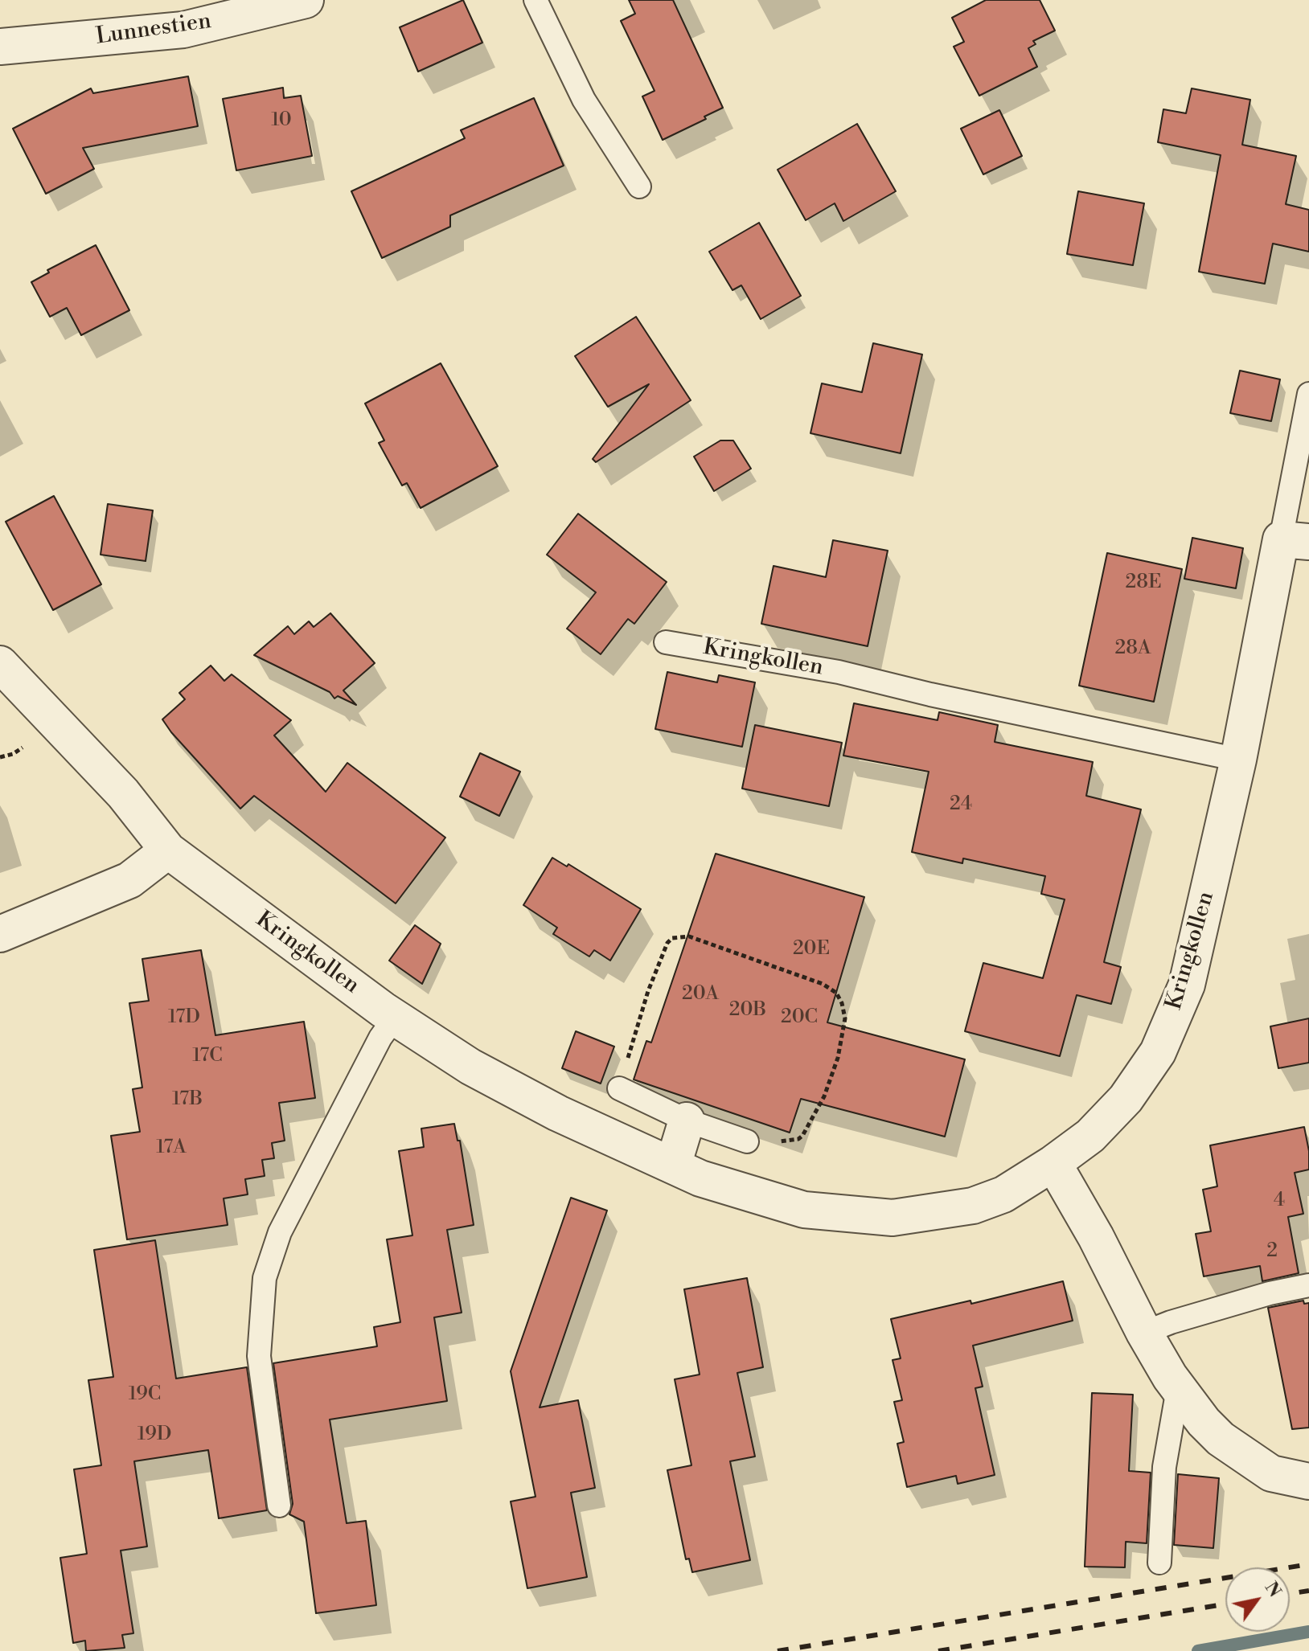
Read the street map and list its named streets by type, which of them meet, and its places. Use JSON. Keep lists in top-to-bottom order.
{
  "streets": {
    "street": ["Lunnestien", "Kringkollen"]
  },
  "house_numbers": [
    "10",
    "28E",
    "28A",
    "24",
    "20E",
    "20A",
    "20B",
    "17D",
    "20C",
    "17C",
    "17B",
    "17A",
    "4",
    "2",
    "19C",
    "19D"
  ],
  "north": "top right"
}
